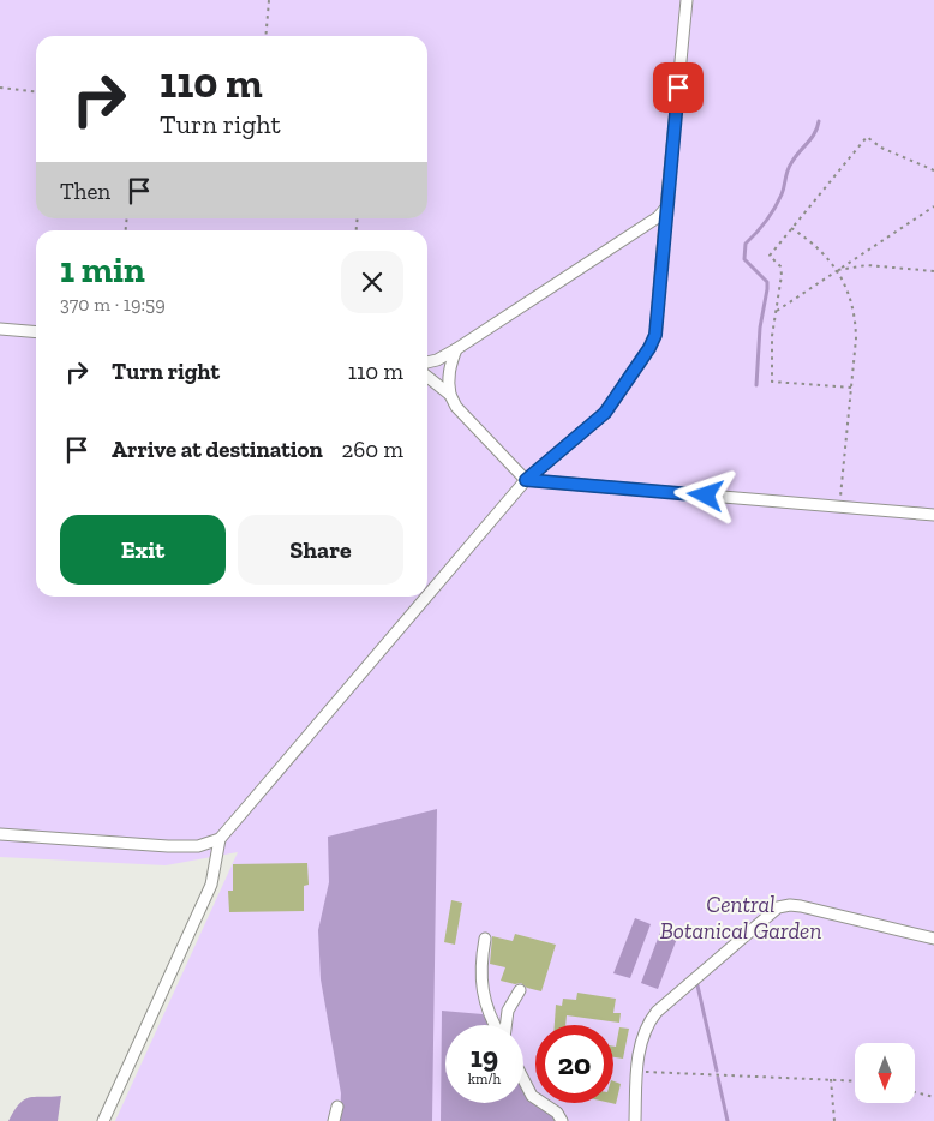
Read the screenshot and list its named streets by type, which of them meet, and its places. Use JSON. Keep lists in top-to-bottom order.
{
  "parks": ["Central Botanical Garden"],
  "north": "bottom",
  "page": {
    "turn": ["110 m", "Turn right"],
    "then": "Then",
    "heading": ["1 min", "370 m · 19:59"],
    "list": [
      {
        "name": "Turn right",
        "value": "110 m"
      },
      {
        "name": "Arrive at destination",
        "value": "260 m"
      }
    ],
    "buttons": ["Exit", "Share"],
    "speed": "19 km/h",
    "limit": "20"
  }
}
